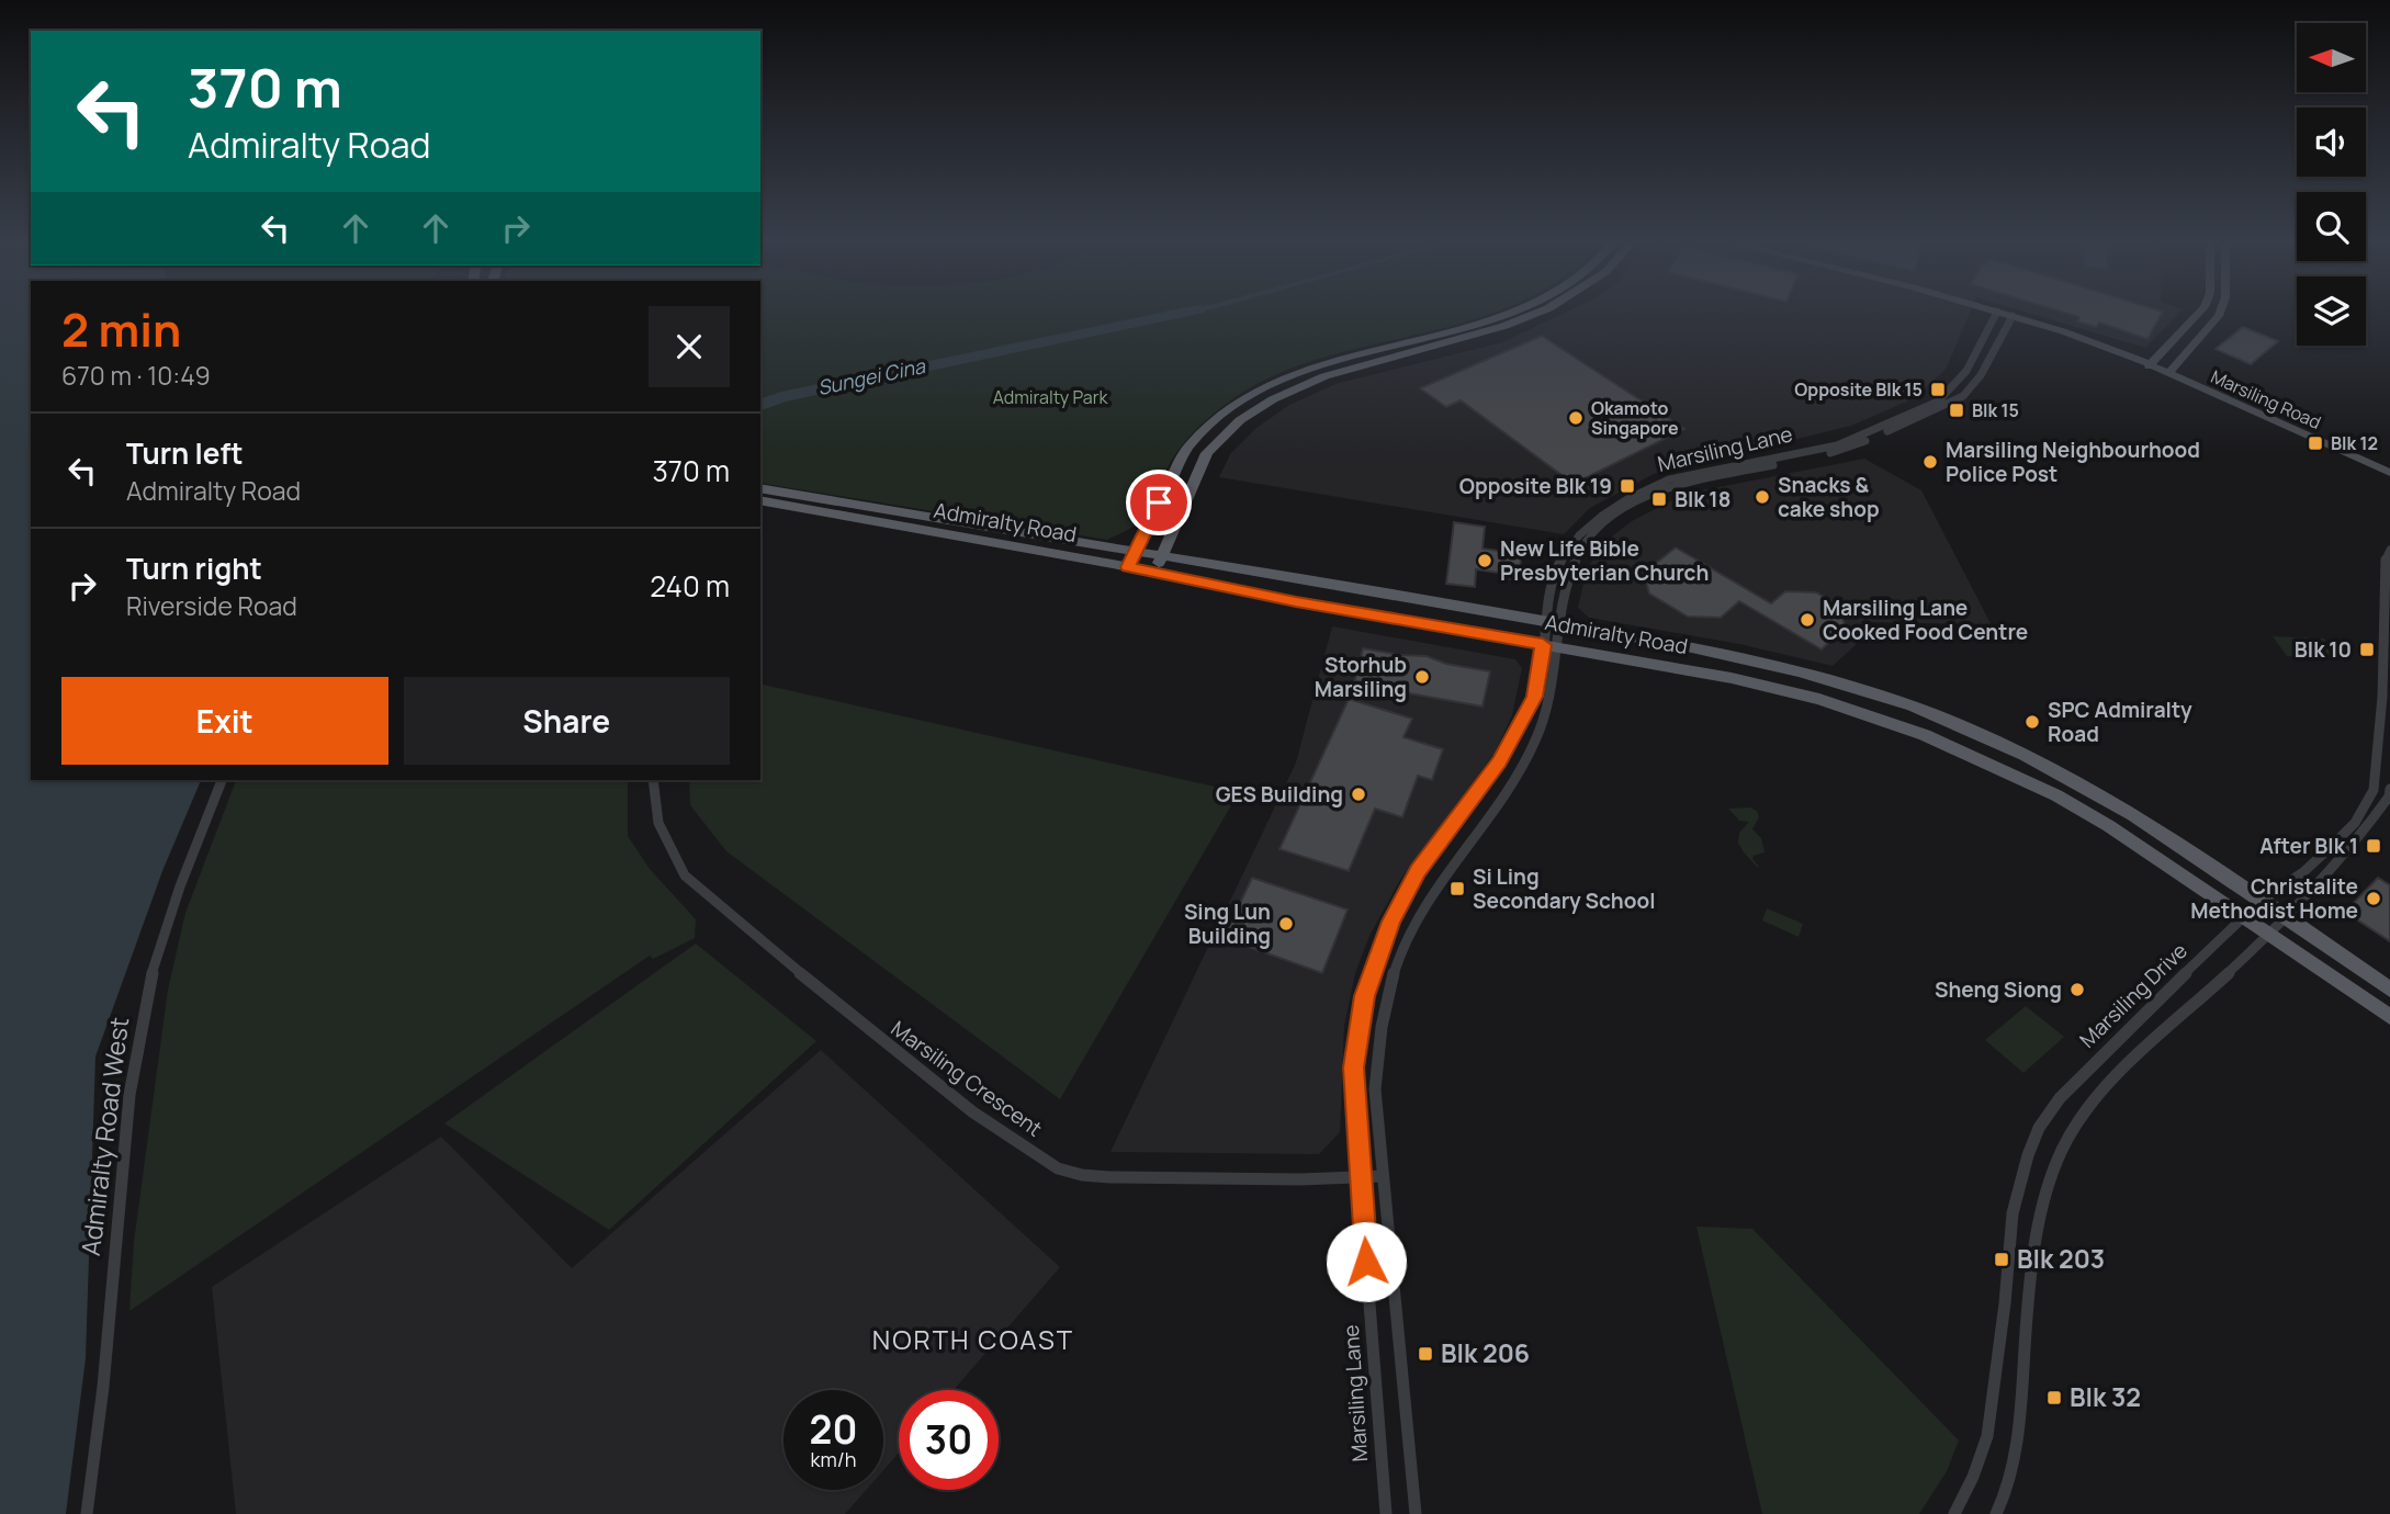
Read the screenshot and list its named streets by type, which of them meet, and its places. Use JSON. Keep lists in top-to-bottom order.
{
  "streets": {
    "main road": ["Admiralty Road"],
    "street": [
      "Marsiling Road",
      "Marsiling Lane",
      "Marsiling Drive",
      "Marsiling Crescent",
      "Admiralty Road West"
    ]
  },
  "crossings": [
    ["Marsiling Road", "Marsiling Lane"],
    ["Marsiling Lane", "Admiralty Road"],
    ["Marsiling Lane", "Marsiling Crescent"],
    ["Admiralty Road", "Marsiling Drive"]
  ],
  "districts": ["NORTH COAST"],
  "water": ["Sungei Cina"],
  "parks": ["Admiralty Park"],
  "places": {
    "transit": [
      "Opposite Blk 15",
      "Blk 15",
      "Blk 12",
      "Opposite Blk 19",
      "Blk 18",
      "Blk 10",
      "After Blk 1",
      "Si Ling Secondary School",
      "Blk 203",
      "Blk 206",
      "Blk 32"
    ],
    "other": [
      "Okamoto Singapore",
      "Marsiling Neighbourhood Police Post",
      "Snacks & cake shop",
      "New Life Bible Presbyterian Church",
      "Marsiling Lane Cooked Food Centre",
      "Storhub Marsiling",
      "SPC Admiralty Road",
      "GES Building",
      "Christalite Methodist Home",
      "Sing Lun Building",
      "Sheng Siong"
    ]
  },
  "north": "left",
  "page": {
    "turn": ["370 m", "Admiralty Road"],
    "heading": ["2 min", "670 m · 10:49"],
    "list": [
      {
        "name": "Turn left",
        "note": "Admiralty Road",
        "value": "370 m"
      },
      {
        "name": "Turn right",
        "note": "Riverside Road",
        "value": "240 m"
      }
    ],
    "buttons": ["Exit", "Share"],
    "speed": "20 km/h",
    "limit": "30"
  }
}
